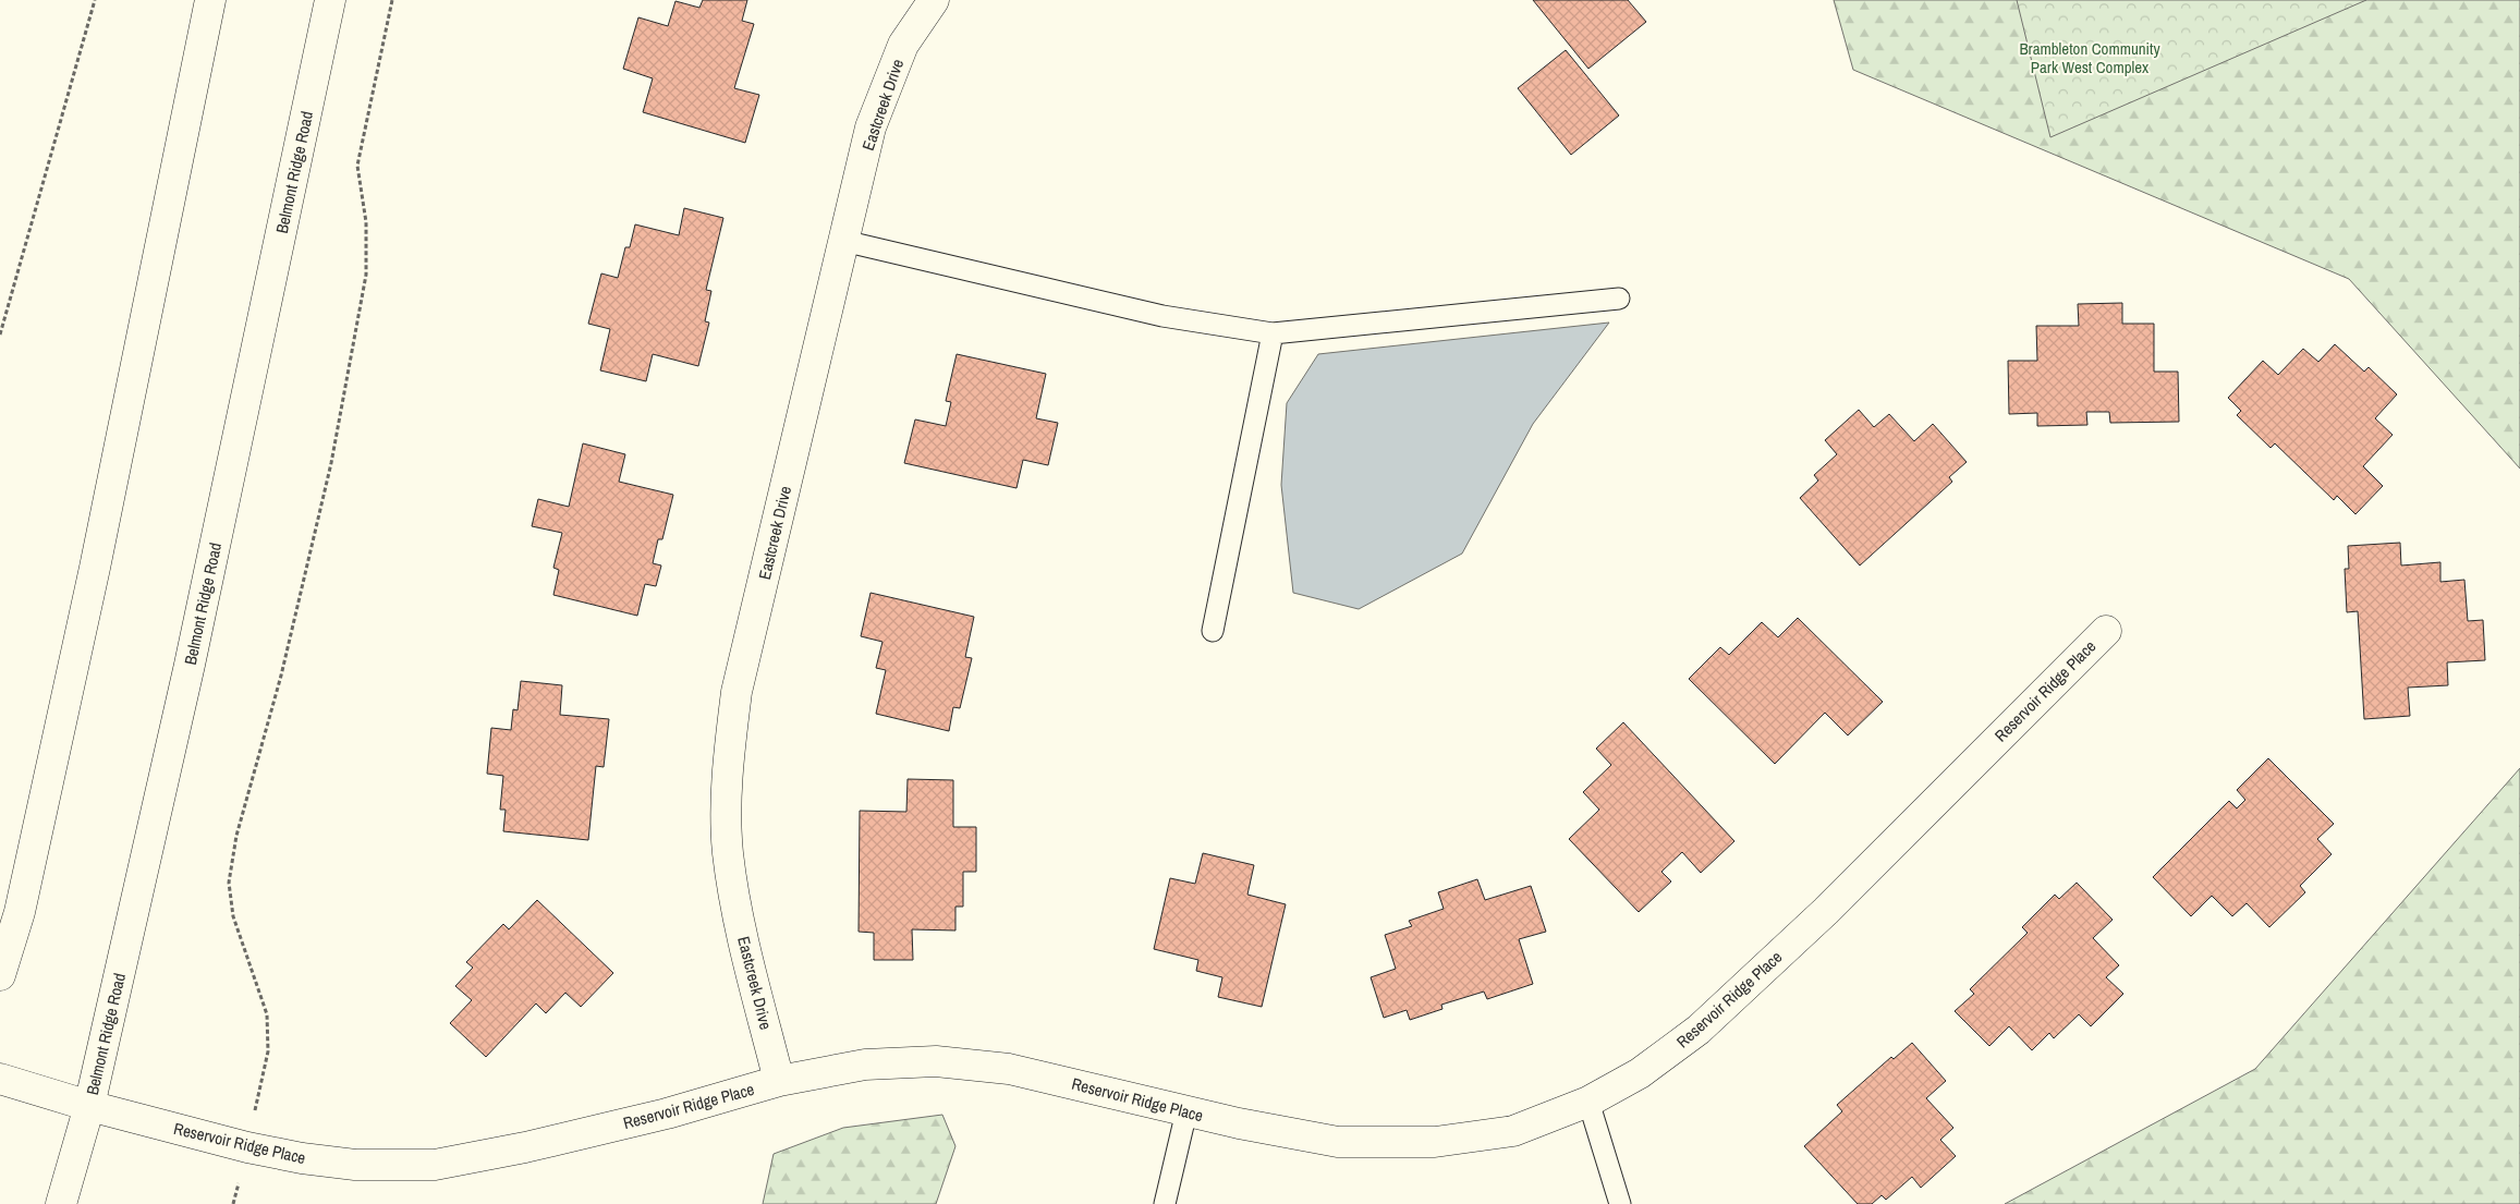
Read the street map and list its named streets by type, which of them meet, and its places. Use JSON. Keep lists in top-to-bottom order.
{
  "streets": {
    "street": ["Eastcreek Drive", "Belmont Ridge Road", "Reservoir Ridge Place"]
  },
  "crossings": [
    ["Eastcreek Drive", "Reservoir Ridge Place"],
    ["Belmont Ridge Road", "Reservoir Ridge Place"]
  ],
  "parks": ["Brambleton Community Park West Complex"]
}
